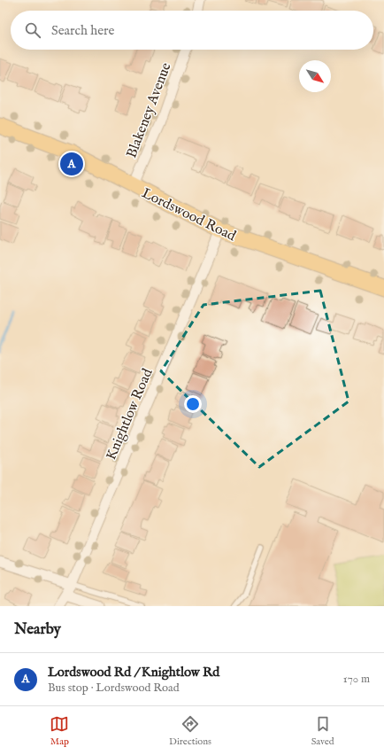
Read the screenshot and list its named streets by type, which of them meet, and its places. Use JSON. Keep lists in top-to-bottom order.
{
  "streets": {
    "main road": ["Lordswood Road"],
    "street": ["Blakeney Avenue", "Knightlow Road"]
  },
  "crossings": [
    ["Blakeney Avenue", "Lordswood Road"],
    ["Lordswood Road", "Knightlow Road"]
  ],
  "north": "bottom right",
  "page": {
    "search": "Search here",
    "pins": "A",
    "heading": "Nearby",
    "list": [
      {
        "mark": "A",
        "name": "Lordswood Rd / Knightlow Rd",
        "note": "Bus stop · Lordswood Road",
        "value": "170 m"
      }
    ],
    "nav": ["Map", "Directions", "Saved"]
  }
}
